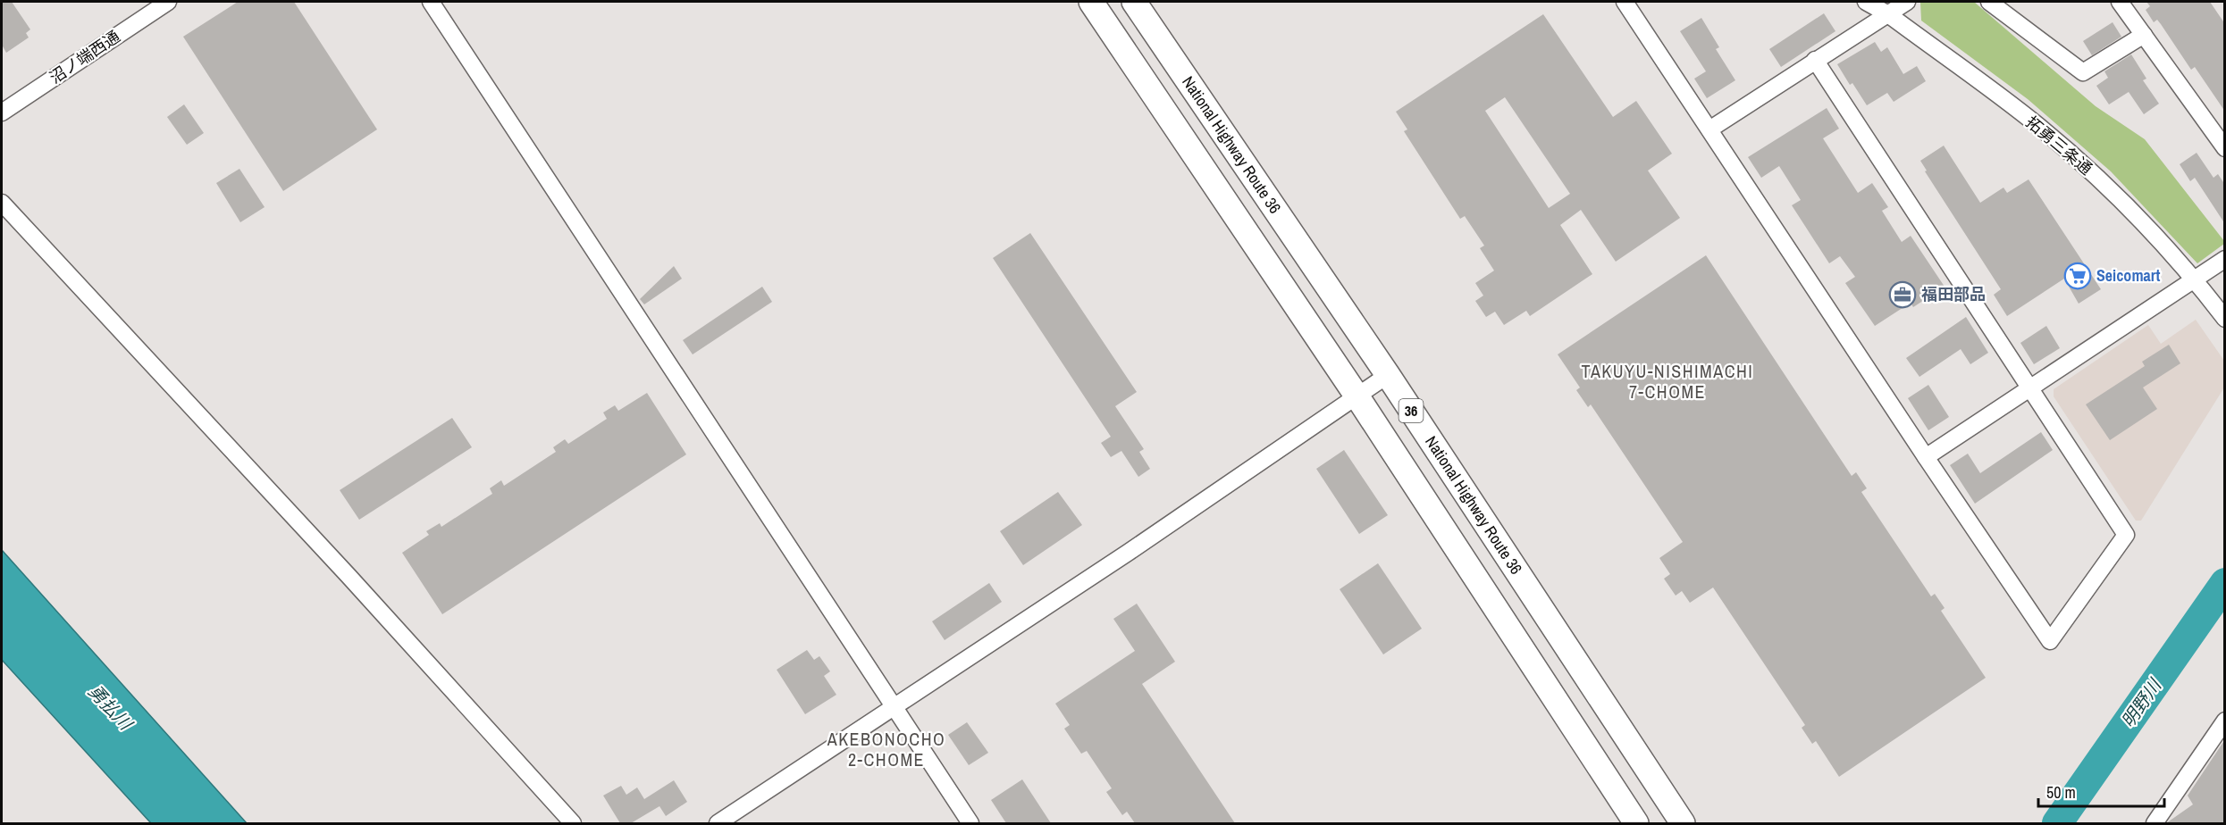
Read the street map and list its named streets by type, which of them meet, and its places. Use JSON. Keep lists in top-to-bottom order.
{
  "streets": {
    "highway": ["National Highway Route 36", "36"],
    "street": ["沼ノ端西通", "拓勇三条通"]
  },
  "districts": ["TAKUYU-NISHIMACHI 7-CHOME", "AKEBONOCHO 2-CHOME"],
  "water": ["明野川", "勇払川"],
  "places": {
    "supermarket": ["Seicomart"],
    "office": ["福田部品"]
  },
  "scale_bar": "50 m"
}
